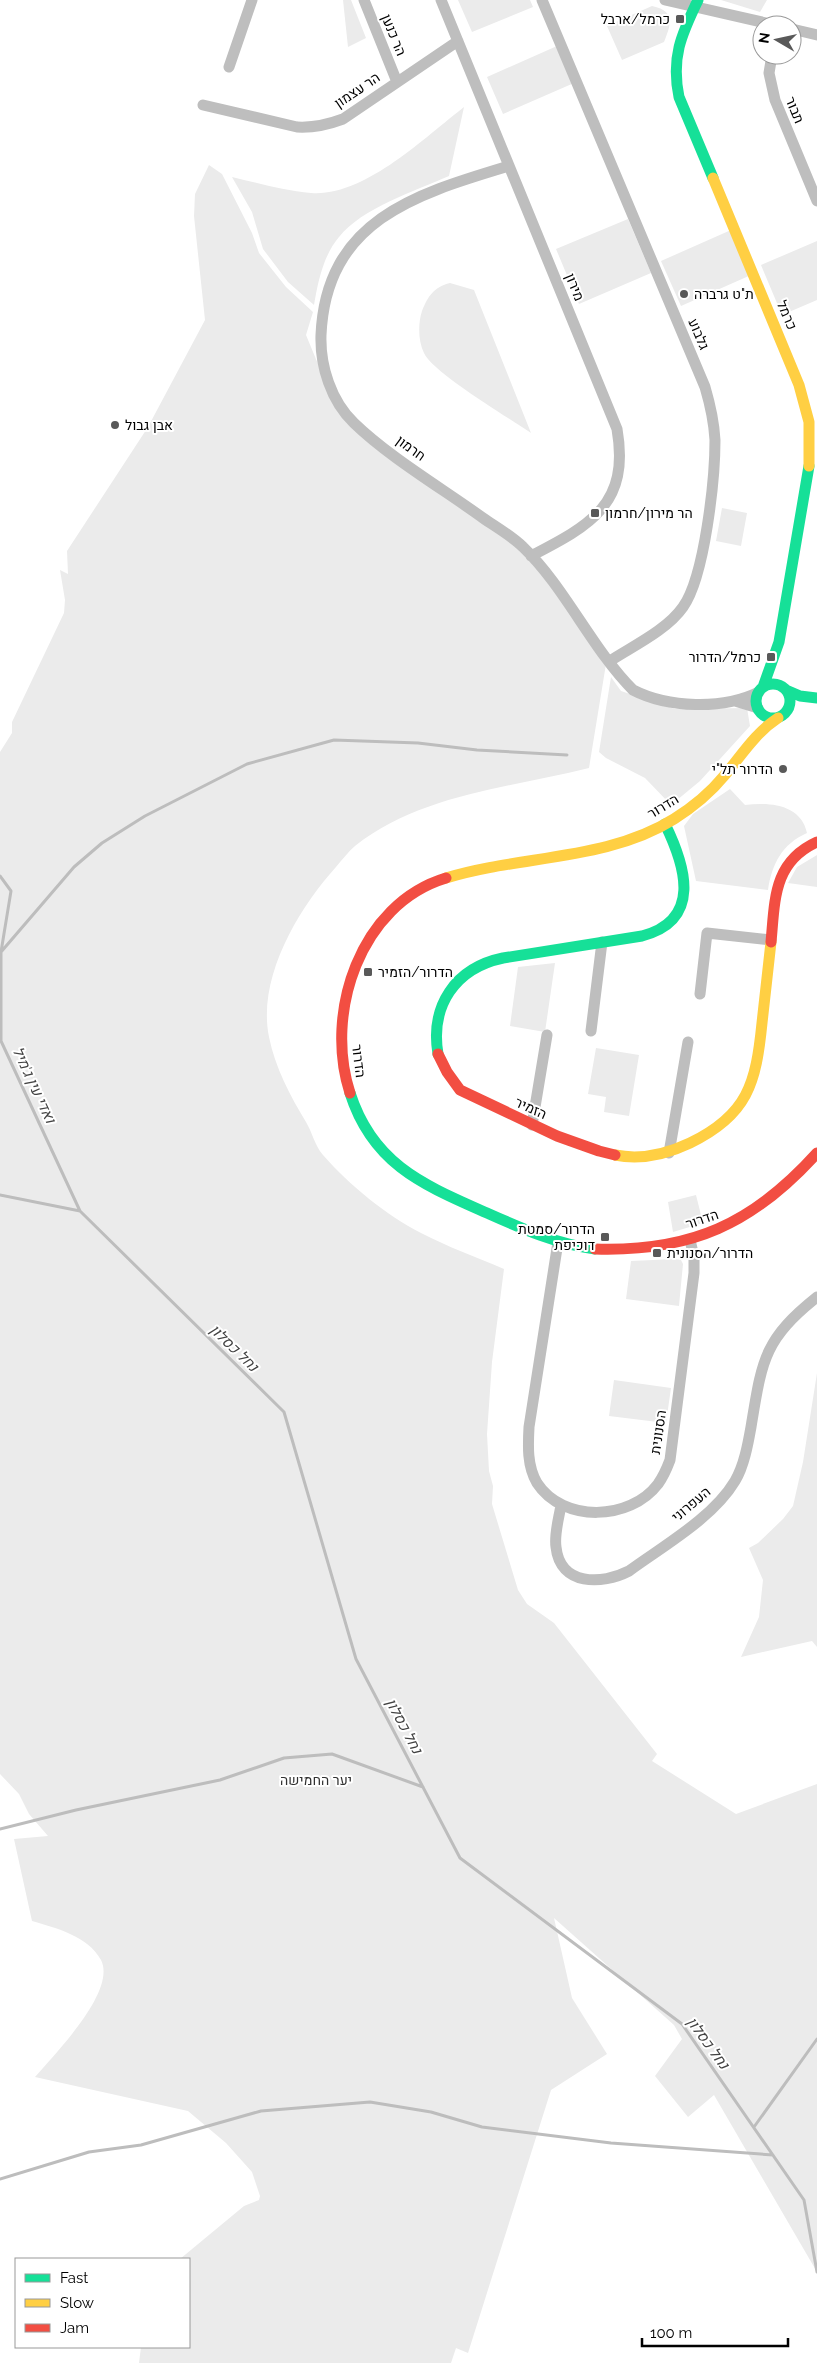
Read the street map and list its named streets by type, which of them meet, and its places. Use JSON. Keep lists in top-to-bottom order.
{
  "streets": {
    "street": [
      "הר כנען",
      "הר עצמון",
      "תבור",
      "מירון",
      "כרמל",
      "גלבוע",
      "חרמון",
      "הדרור",
      "הזמיר",
      "הסנונית",
      "העפרוני"
    ]
  },
  "crossings": [
    ["הר כנען", "הר עצמון"],
    ["הר עצמון", "מירון"],
    ["מירון", "חרמון"],
    ["כרמל", "חרמון"],
    ["כרמל", "הדרור"],
    ["גלבוע", "חרמון"],
    ["חרמון", "הדרור"],
    ["הדרור", "הזמיר"],
    ["הדרור", "הסנונית"],
    ["הסנונית", "העפרוני"]
  ],
  "water": ["ואדי עין ג'מיל", "נחל כסלון"],
  "parks": ["יער החמישה"],
  "places": {
    "transit": [
      "כרמל/ארבל",
      "הר מירון/חרמון",
      "כרמל/הדרור",
      "הדרור/הזמיר",
      "הדרור/סמטת דוכיפת",
      "הדרור/הסנונית"
    ],
    "other": ["ת\"ט גרברה", "אבן גבול", "הדרור תל\"י"]
  },
  "legend": ["Fast", "Slow", "Jam"],
  "scale_bar": "100 m",
  "north": "left"
}
